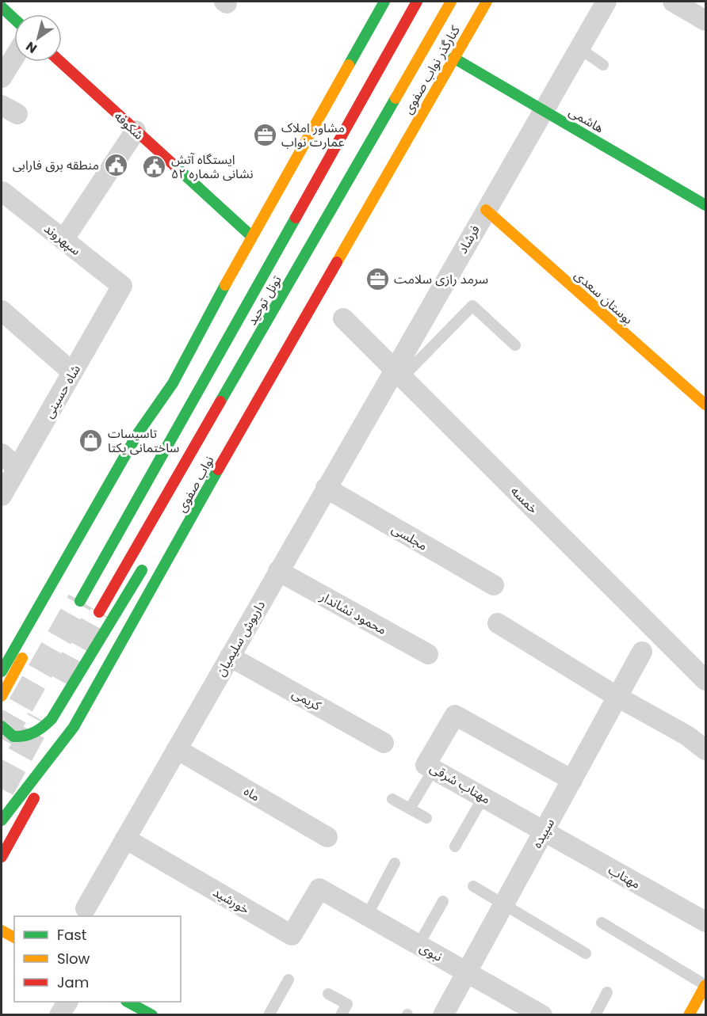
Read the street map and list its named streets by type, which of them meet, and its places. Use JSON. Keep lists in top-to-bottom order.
{
  "streets": {
    "main road": [
      "کنارگذر نواب صفوی",
      "هاشمی",
      "شکوفه",
      "بوستان سعدی",
      "تونل توحید",
      "نواب صفوی"
    ],
    "street": [
      "سپهروند",
      "فرشاد",
      "شاه حسینی",
      "خمسه",
      "مجلسی",
      "محمود نشاندار",
      "داریوش سلیمیان",
      "کریمی",
      "مهتاب شرقی",
      "ماه",
      "سپیده",
      "مهتاب",
      "خورشید",
      "نبوی"
    ]
  },
  "crossings": [
    ["کنارگذر نواب صفوی", "هاشمی"],
    ["کنارگذر نواب صفوی", "نواب صفوی"],
    ["هاشمی", "فرشاد"],
    ["سپهروند", "شاه حسینی"],
    ["فرشاد", "بوستان سعدی"],
    ["فرشاد", "خمسه"],
    ["فرشاد", "داریوش سلیمیان"],
    ["خمسه", "داریوش سلیمیان"],
    ["مجلسی", "داریوش سلیمیان"],
    ["محمود نشاندار", "داریوش سلیمیان"],
    ["داریوش سلیمیان", "کریمی"],
    ["داریوش سلیمیان", "ماه"],
    ["داریوش سلیمیان", "خورشید"],
    ["مهتاب شرقی", "سپیده"],
    ["مهتاب شرقی", "مهتاب"],
    ["سپیده", "مهتاب"],
    ["سپیده", "نبوی"],
    ["خورشید", "نبوی"]
  ],
  "places": {
    "office": ["مشاور املاک عمارت نواب", "سرمد رازی سلامت"],
    "public building": ["منطقه برق فارابی", "ایستگاه آتش نشانی شماره ۵۲"],
    "shop": ["تاسیسات ساختمانی یکتا"]
  },
  "legend": ["Fast", "Slow", "Jam"],
  "north": "bottom left"
}
